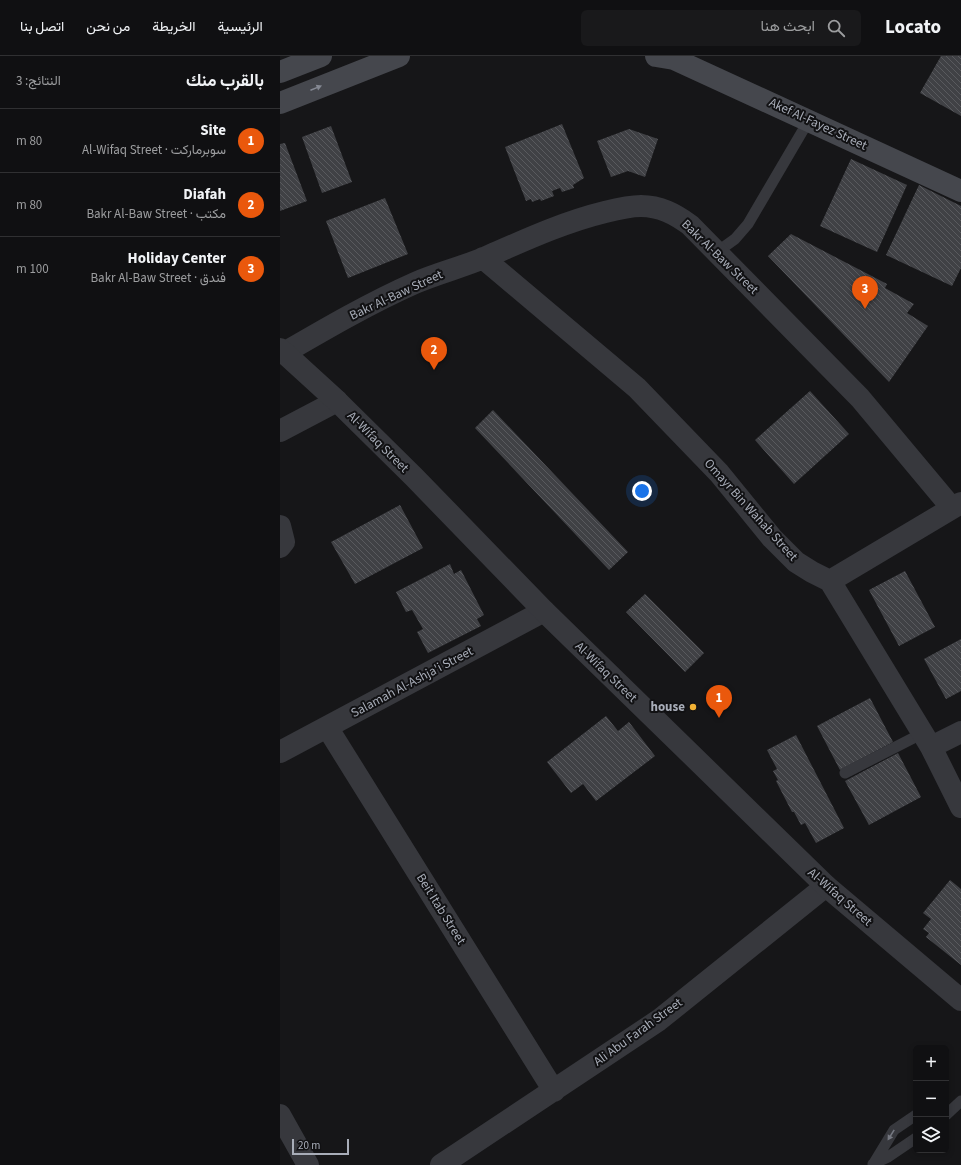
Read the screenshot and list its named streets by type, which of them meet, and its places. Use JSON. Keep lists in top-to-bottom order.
{
  "streets": {
    "main road": ["Akef Al-Fayez Street"],
    "street": [
      "Bakr Al-Baw Street",
      "Al-Wifaq Street",
      "Omayr Bin Wahab Street",
      "Salamah Al-Ashja'i Street",
      "Beit Itab Street",
      "Ali Abu Farah Street"
    ]
  },
  "crossings": [
    ["Bakr Al-Baw Street", "Al-Wifaq Street"],
    ["Bakr Al-Baw Street", "Omayr Bin Wahab Street"],
    ["Al-Wifaq Street", "Salamah Al-Ashja'i Street"],
    ["Al-Wifaq Street", "Ali Abu Farah Street"],
    ["Salamah Al-Ashja'i Street", "Beit Itab Street"],
    ["Beit Itab Street", "Ali Abu Farah Street"]
  ],
  "places": ["house"],
  "scale_bar": "20 m",
  "page": {
    "header": "Locato",
    "search": "ابحث هنا",
    "nav": [
      "الرئيسية",
      "الخريطة",
      "من نحن",
      "اتصل بنا"
    ],
    "heading": ["بالقرب منك", "النتائج: 3"],
    "list": [
      {
        "mark": "1",
        "name": "Site",
        "note": "سوبرماركت · Al-Wifaq Street",
        "value": "80 m"
      },
      {
        "mark": "2",
        "name": "Diafah",
        "note": "مكتب · Bakr Al-Baw Street",
        "value": "80 m"
      },
      {
        "mark": "3",
        "name": "Holiday Center",
        "note": "فندق · Bakr Al-Baw Street",
        "value": "100 m"
      }
    ],
    "pins": ["3", "2", "1"],
    "map_buttons": ["+", "−"],
    "scale": "20 m"
  }
}
